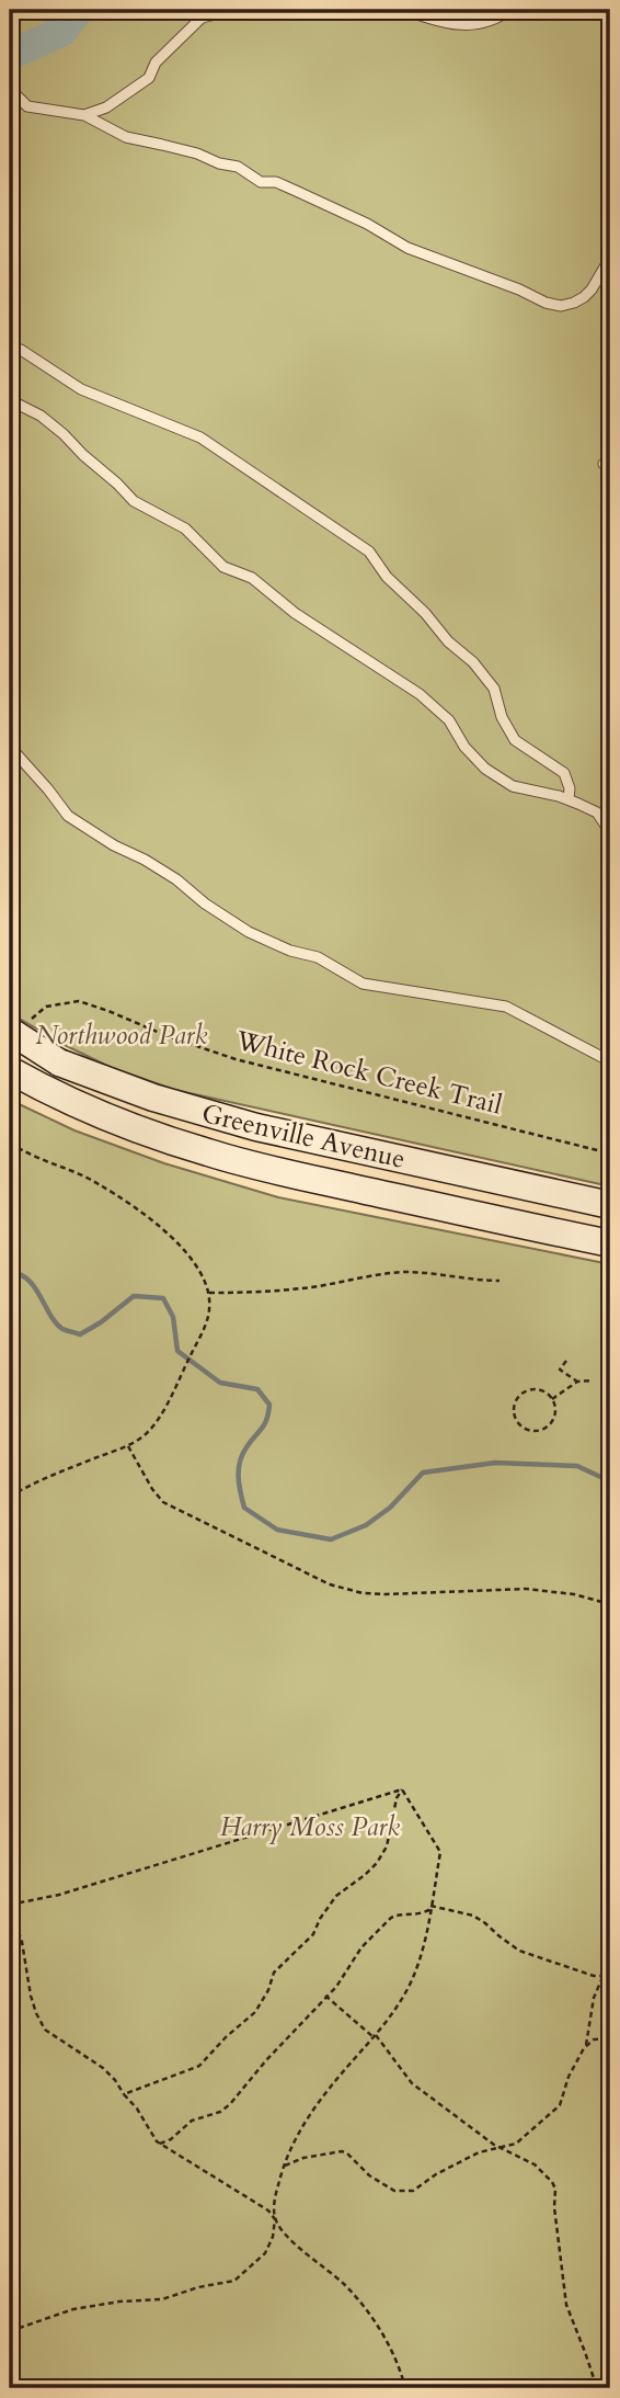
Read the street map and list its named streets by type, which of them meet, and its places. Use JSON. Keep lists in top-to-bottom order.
{
  "streets": {
    "main road": ["Greenville Avenue"],
    "path": ["White Rock Creek Trail"]
  },
  "crossings": [
    ["White Rock Creek Trail", "Greenville Avenue"]
  ],
  "parks": ["Northwood Park", "Harry Moss Park"]
}
